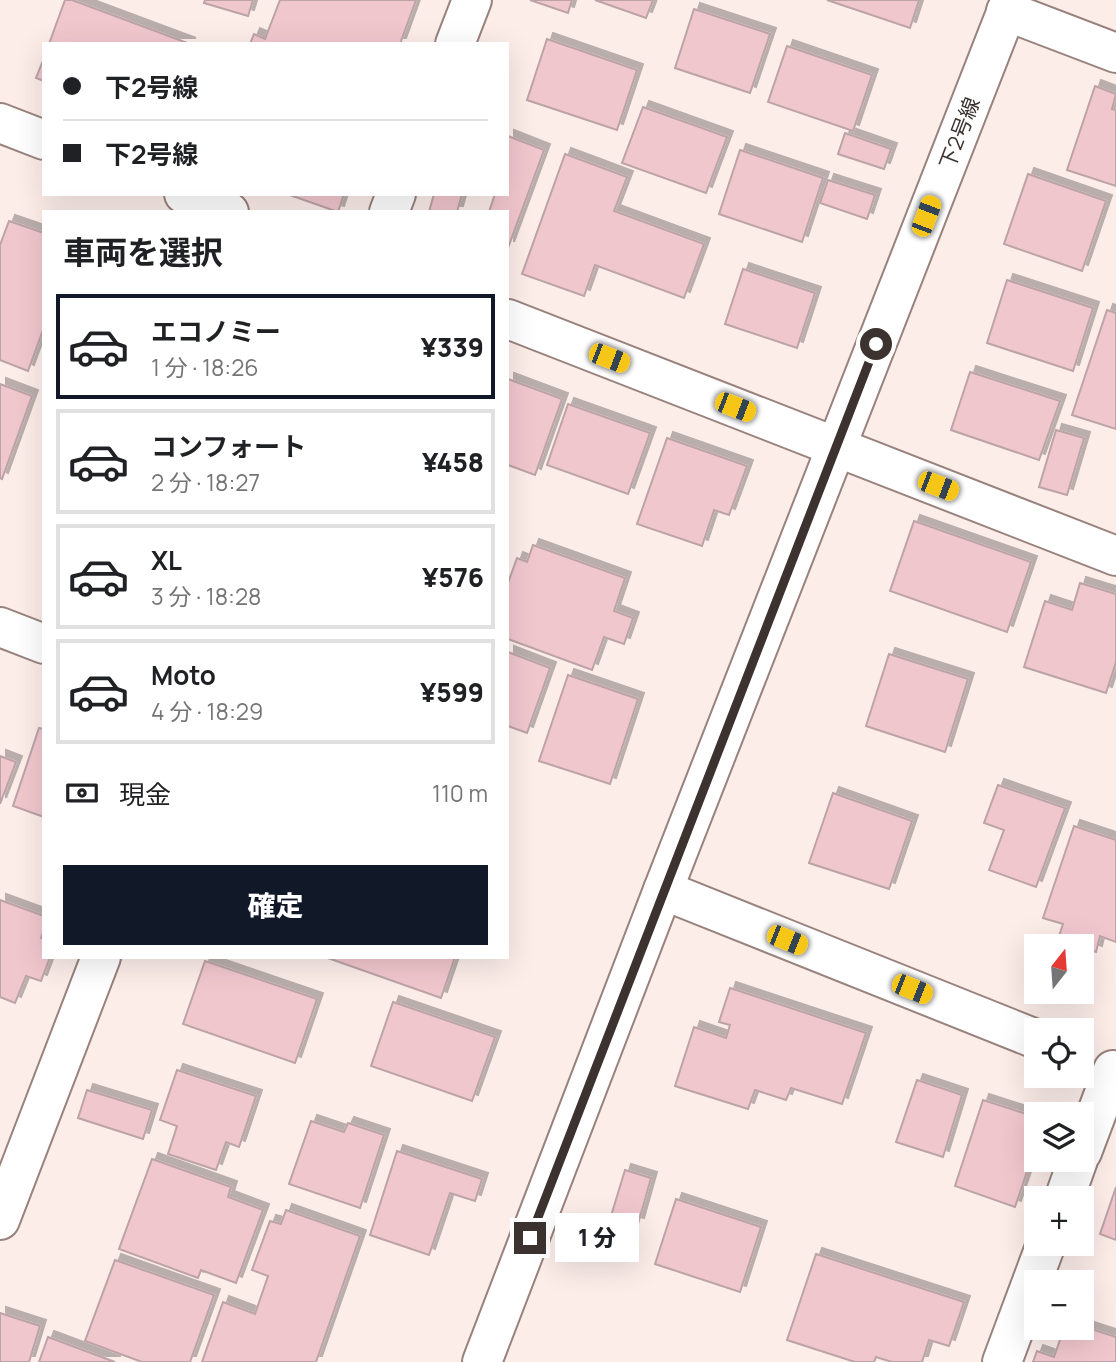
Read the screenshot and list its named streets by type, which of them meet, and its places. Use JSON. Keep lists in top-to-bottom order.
{
  "streets": {
    "street": ["下2号線"]
  },
  "north": "top",
  "page": {
    "banner": ["下2号線", "下2号線"],
    "heading": "車両を選択",
    "list": [
      {
        "name": "エコノミー",
        "note": "1 分 · 18:26",
        "value": "¥339"
      },
      {
        "name": "コンフォート",
        "note": "2 分 · 18:27",
        "value": "¥458"
      },
      {
        "name": "XL",
        "note": "3 分 · 18:28",
        "value": "¥576"
      },
      {
        "name": "Moto",
        "note": "4 分 · 18:29",
        "value": "¥599"
      }
    ],
    "pay": ["現金", "110 m"],
    "buttons": "確定",
    "map_buttons": ["+", "−"],
    "bubble": "1 分"
  }
}
